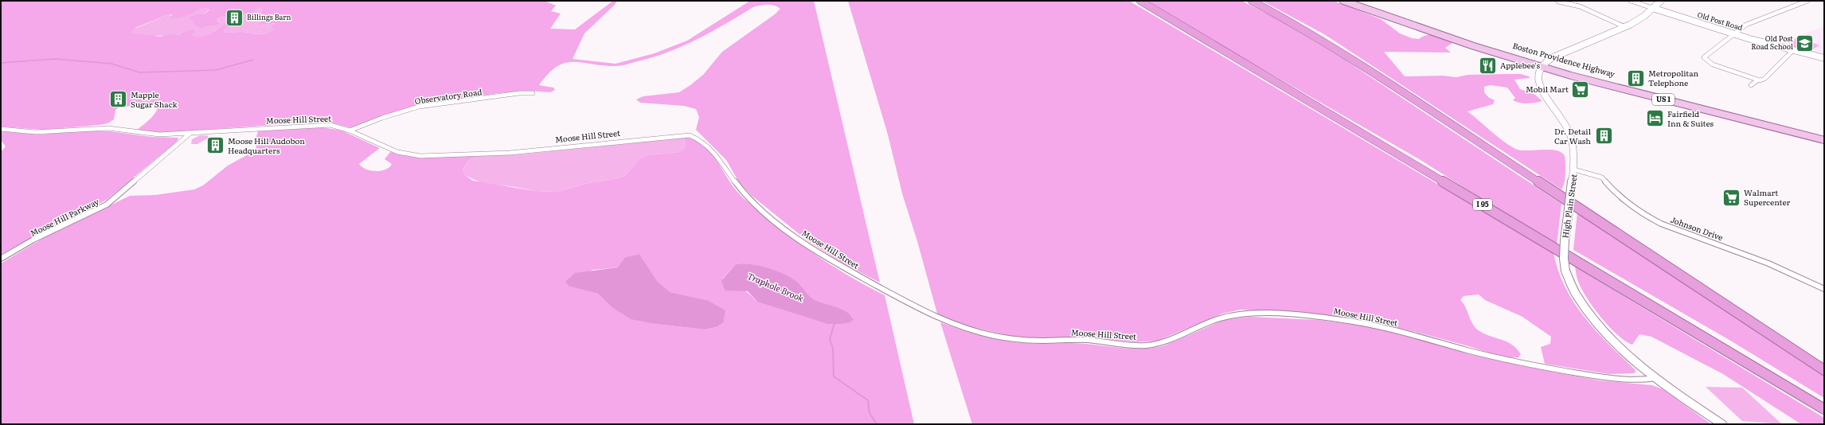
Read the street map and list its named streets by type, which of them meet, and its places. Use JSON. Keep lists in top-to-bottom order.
{
  "streets": {
    "highway": ["I 95"],
    "main road": [
      "Old Post Road",
      "Boston Providence Highway",
      "US 1",
      "High Plain Street"
    ],
    "street": [
      "Observatory Road",
      "Moose Hill Street",
      "Moose Hill Parkway",
      "Johnson Drive"
    ]
  },
  "crossings": [
    ["Boston Providence Highway", "High Plain Street"],
    ["Observatory Road", "Moose Hill Street"],
    ["Moose Hill Street", "High Plain Street"],
    ["Moose Hill Street", "Moose Hill Parkway"],
    ["High Plain Street", "Johnson Drive"]
  ],
  "water": ["Traphole Brook"],
  "places": {
    "building": [
      "Billings Barn",
      "Metropolitan Telephone",
      "Mapple Sugar Shack",
      "Dr. Detail Car Wash",
      "Moose Hill Audobon Headquarters"
    ],
    "school or university": ["Old Post Road School"],
    "restaurant": ["Applebee's"],
    "supermarket": ["Mobil Mart", "Walmart Supercenter"],
    "hotel": ["Fairfield Inn & Suites"]
  }
}
